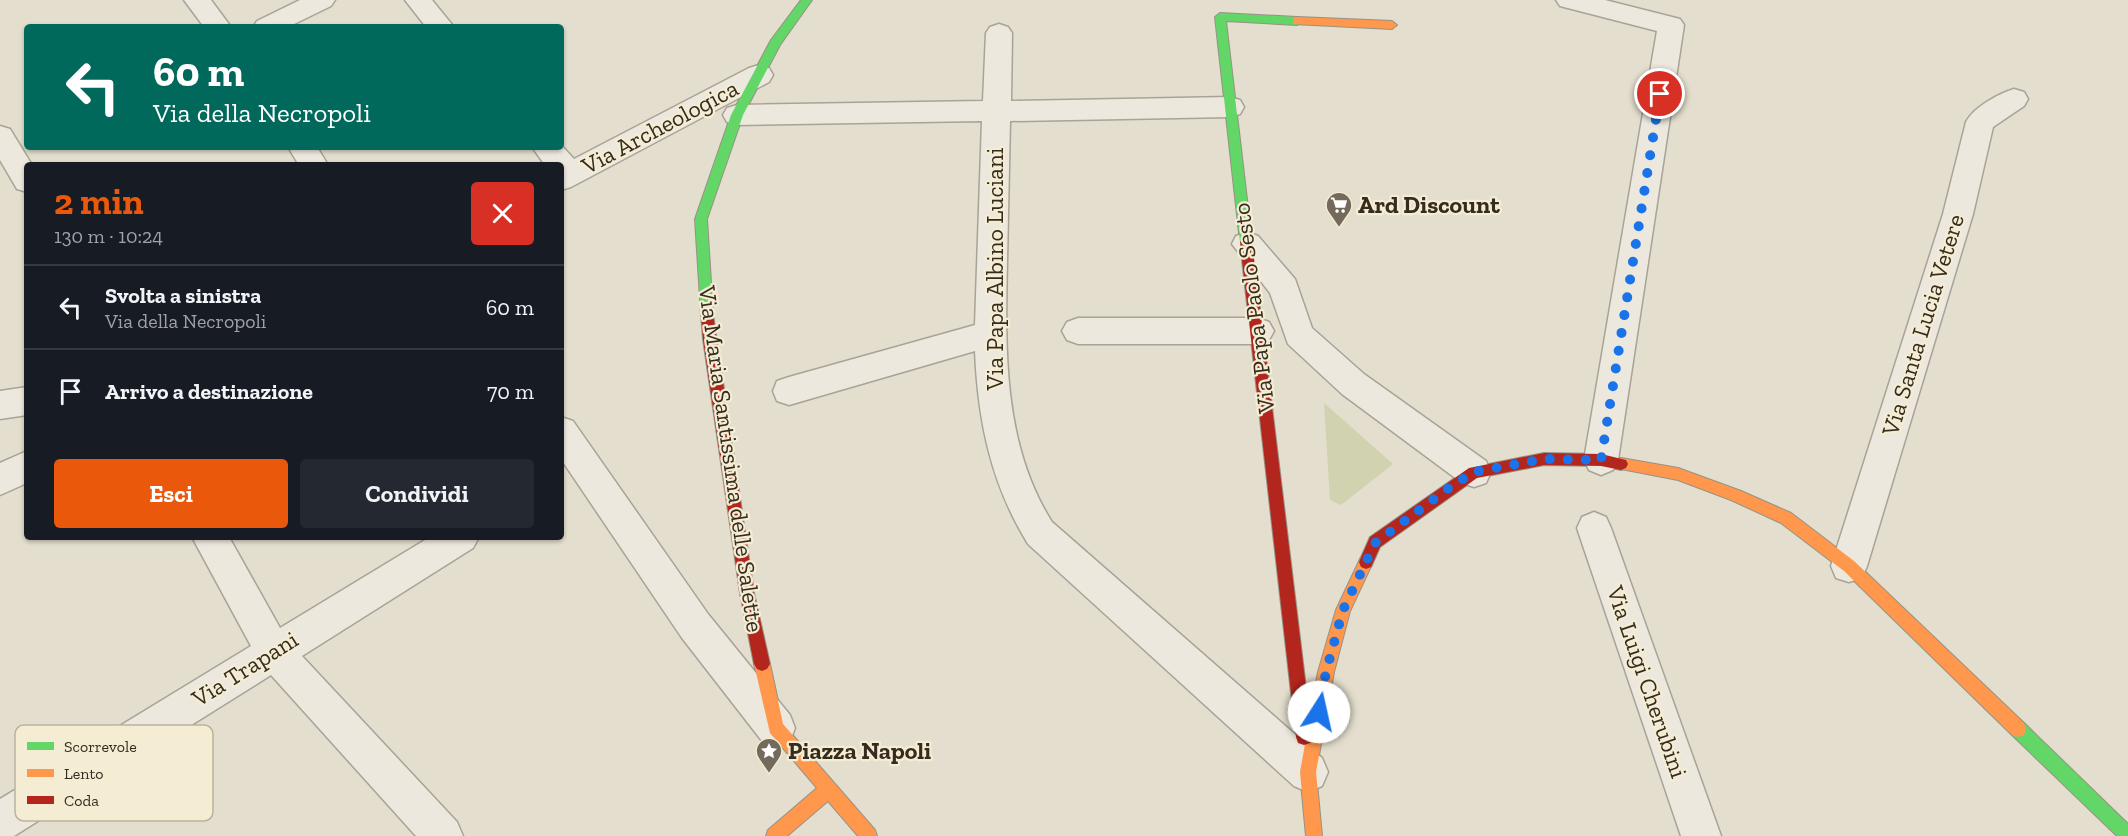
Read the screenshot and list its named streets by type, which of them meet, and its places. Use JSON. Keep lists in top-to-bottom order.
{
  "streets": {
    "street": [
      "Via Archeologica",
      "Via Papa Albino Luciani",
      "Via Papa Paolo Sesto",
      "Via Santa Lucia Vetere",
      "Via Maria Santissima delle Salette",
      "Via Trapani",
      "Via Luigi Cherubini"
    ]
  },
  "crossings": [
    ["Via Archeologica", "Via Maria Santissima delle Salette"],
    ["Via Papa Albino Luciani", "Via Papa Paolo Sesto"]
  ],
  "places": {
    "supermarket": ["Ard Discount"],
    "place": ["Piazza Napoli"]
  },
  "legend": ["Scorrevole", "Lento", "Coda"],
  "page": {
    "turn": ["60 m", "Via della Necropoli"],
    "heading": ["2 min", "130 m · 10:24"],
    "list": [
      {
        "name": "Svolta a sinistra",
        "note": "Via della Necropoli",
        "value": "60 m"
      },
      {
        "name": "Arrivo a destinazione",
        "value": "70 m"
      }
    ],
    "buttons": ["Esci", "Condividi"]
  }
}
